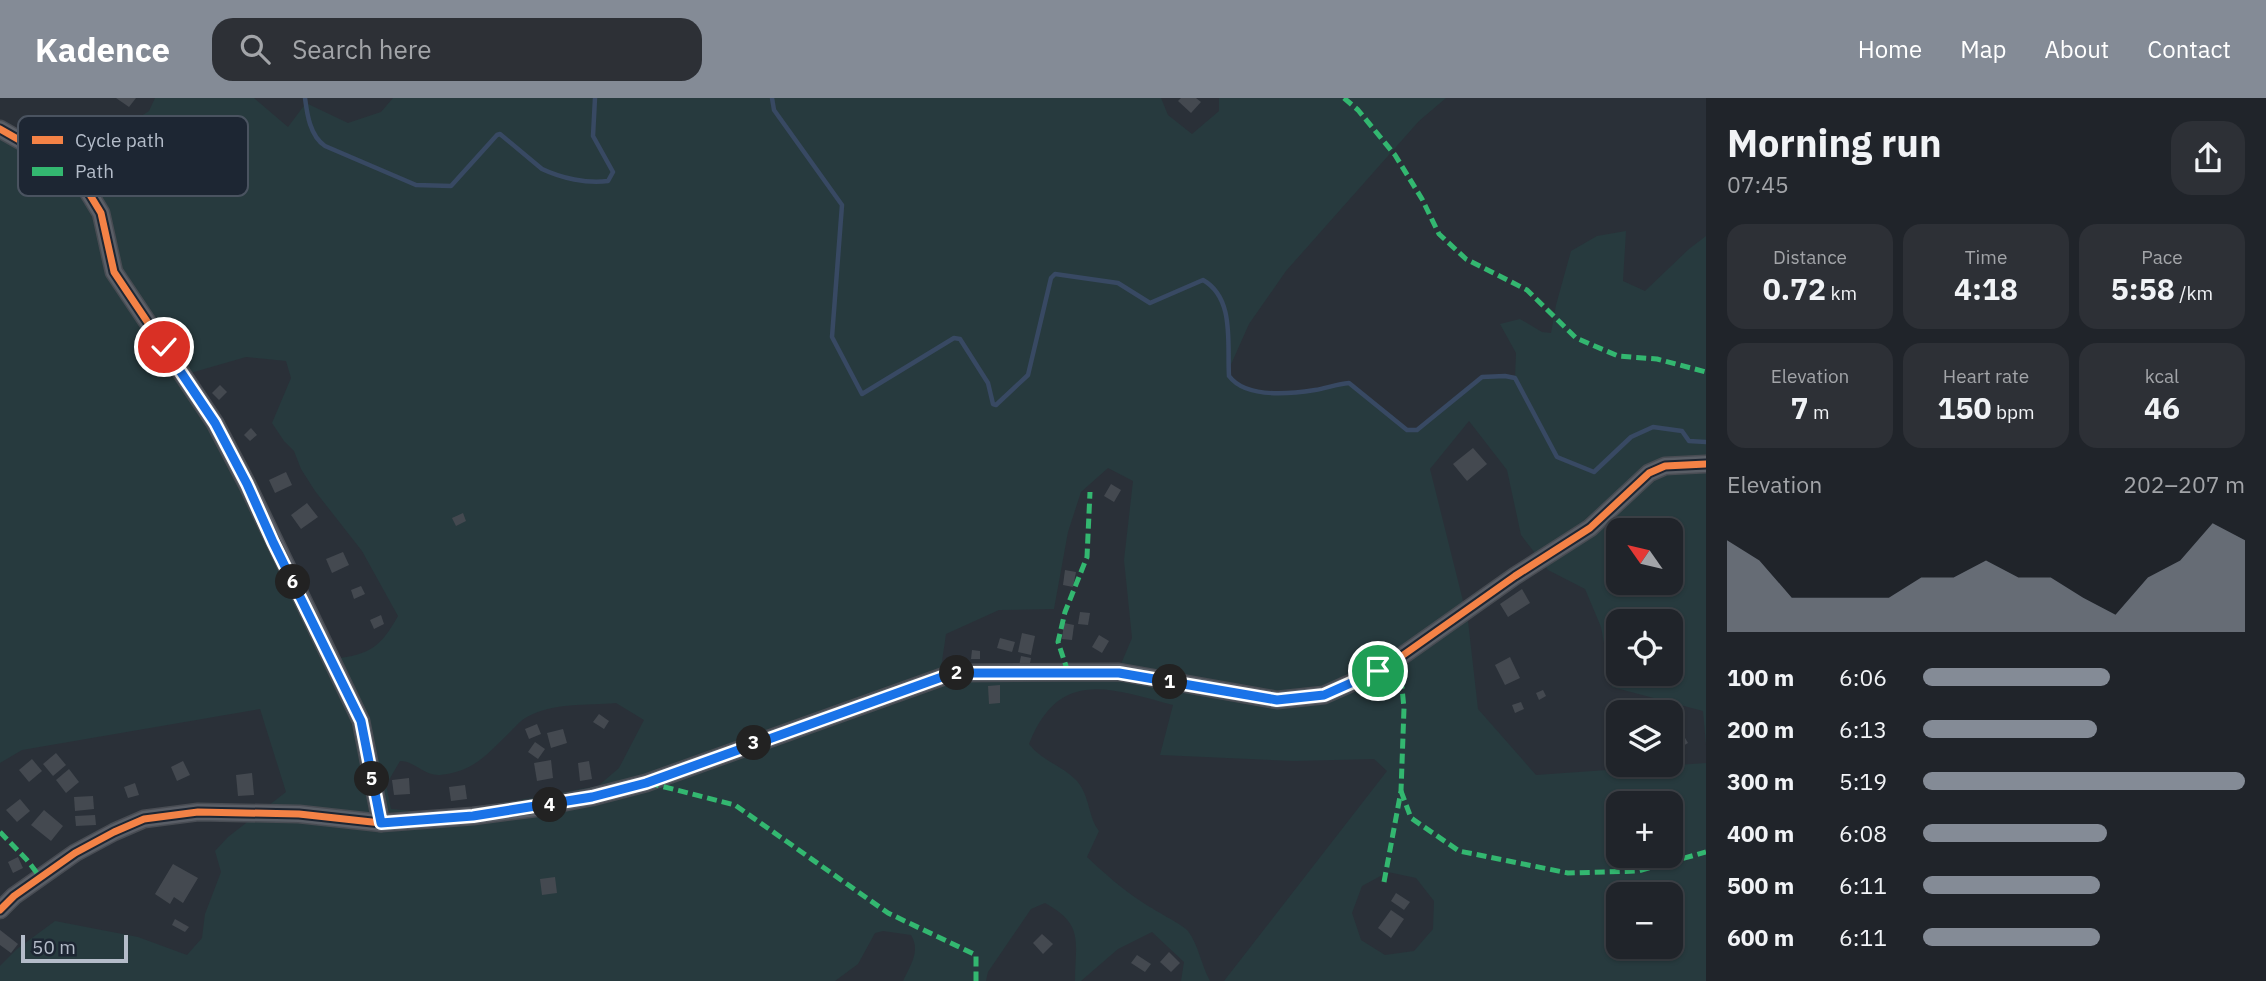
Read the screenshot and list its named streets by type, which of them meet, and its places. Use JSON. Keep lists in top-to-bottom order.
{
  "legend": ["Cycle path", "Path"],
  "scale_bar": "50 m",
  "north": "top left",
  "page": {
    "header": "Kadence",
    "search": "Search here",
    "nav": [
      "Home",
      "Map",
      "About",
      "Contact"
    ],
    "heading": ["Morning run", "07:45"],
    "stats": [
      ["Distance", "0.72 km"],
      ["Time", "4:18"],
      ["Pace", "5:58 /km"],
      ["Elevation", "7 m"],
      ["Heart rate", "150 bpm"],
      ["kcal", "46"]
    ],
    "chart": ["Elevation", "202–207 m"],
    "map_buttons": ["+", "−"],
    "pins": [
      "6",
      "2",
      "1",
      "3",
      "5",
      "4"
    ],
    "list": [
      {
        "name": "100 m",
        "note": "6:06"
      },
      {
        "name": "200 m",
        "note": "6:13"
      },
      {
        "name": "300 m",
        "note": "5:19"
      },
      {
        "name": "400 m",
        "note": "6:08"
      },
      {
        "name": "500 m",
        "note": "6:11"
      },
      {
        "name": "600 m",
        "note": "6:11"
      }
    ],
    "scale": "50 m"
  }
}
